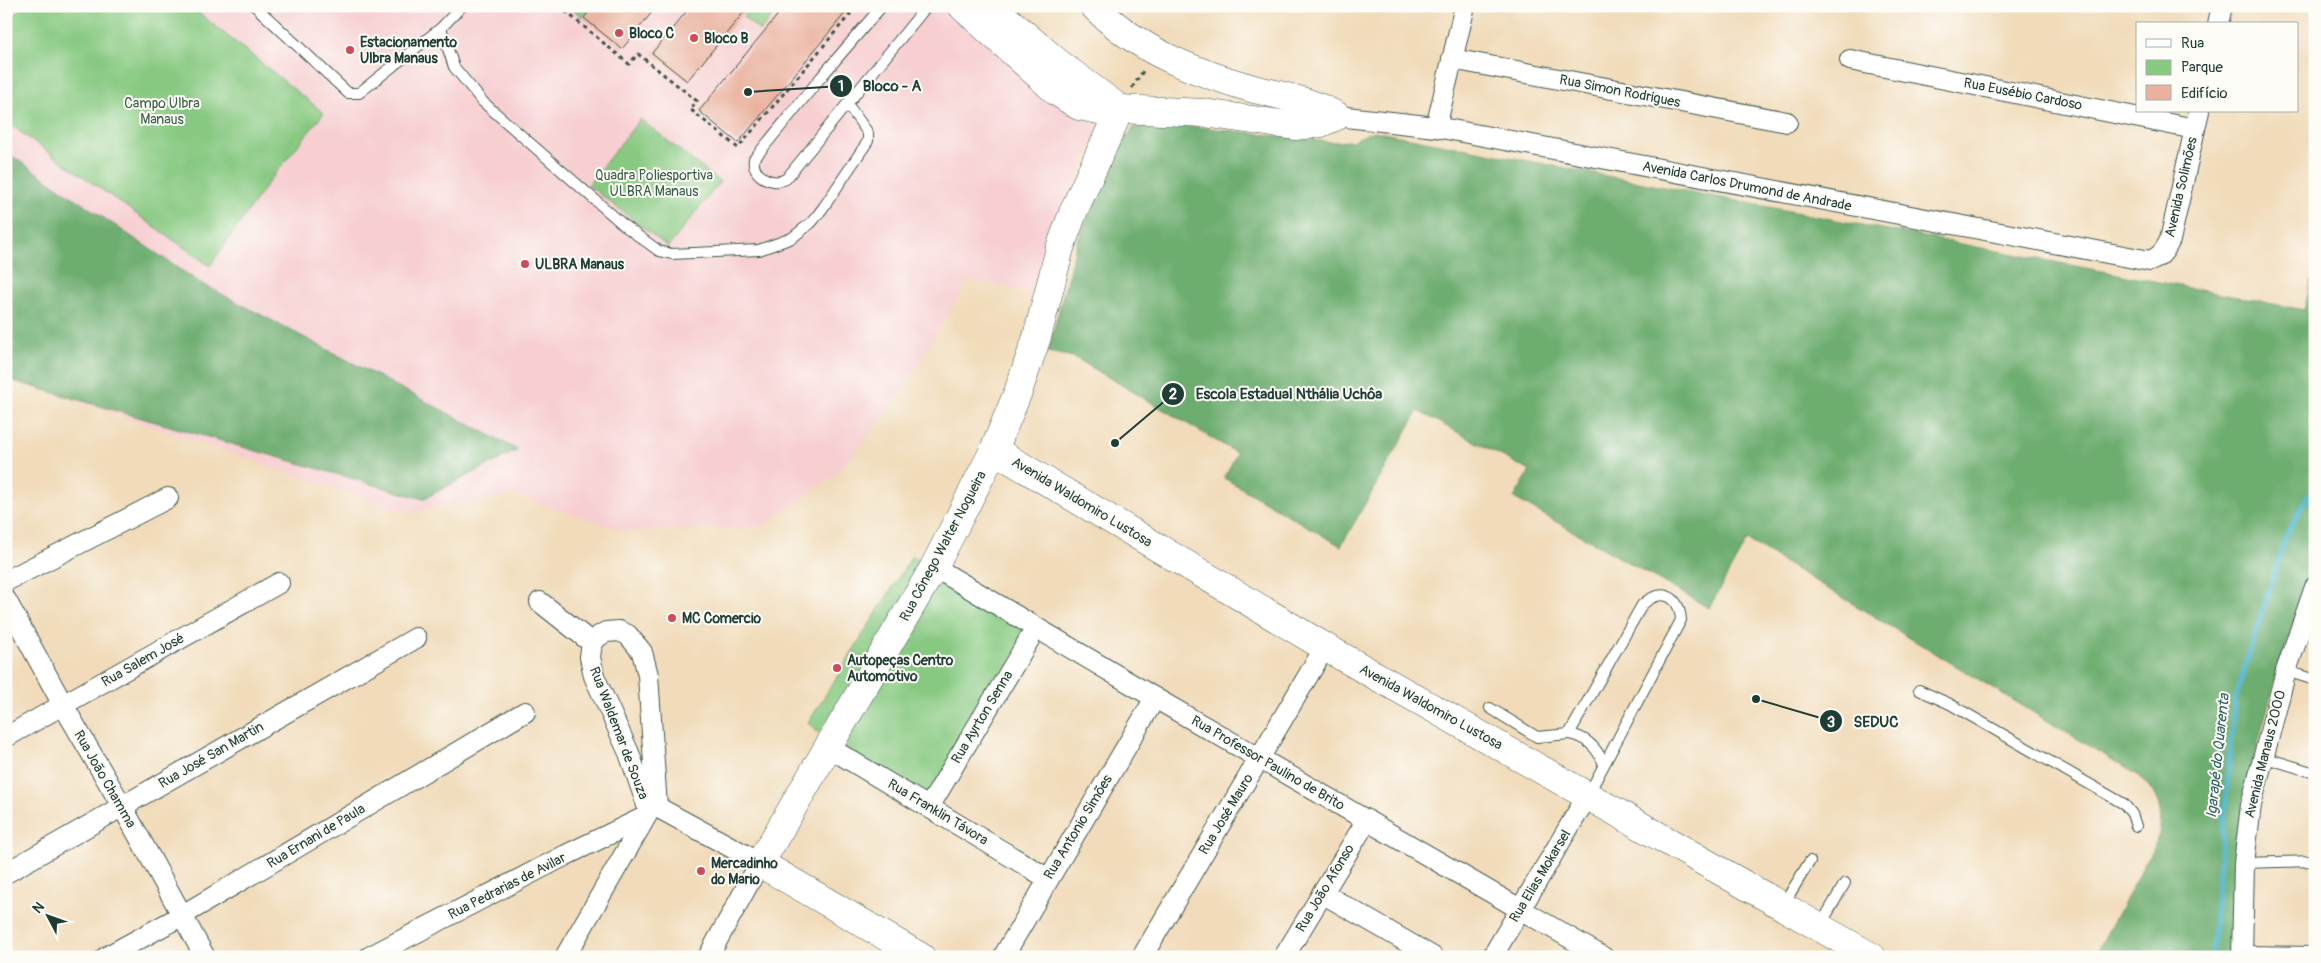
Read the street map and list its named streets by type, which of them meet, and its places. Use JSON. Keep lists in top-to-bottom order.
{
  "streets": {
    "street": [
      "Rua Simon Rodrigues",
      "Rua Eusébio Cardoso",
      "Avenida Carlos Drumond de Andrade",
      "Avenida Solimões",
      "Avenida Waldomiro Lustosa",
      "Rua Cônego Walter Nogueira",
      "Rua Salem José",
      "Rua Ayrton Senna",
      "Rua Waldemar de Souza",
      "Avenida Manaus 2000",
      "Rua José San Martin",
      "Rua Professor Paulino de Brito",
      "Rua João Chamma",
      "Rua Franklin Távora",
      "Rua José Mauro",
      "Rua Antonio Simões",
      "Rua Ernani de Paula",
      "Rua Elias Mokarsel",
      "Rua Pedrarias de Avilar",
      "Rua João Afonso"
    ]
  },
  "crossings": [
    ["Rua Eusébio Cardoso", "Avenida Solimões"],
    ["Avenida Carlos Drumond de Andrade", "Avenida Solimões"],
    ["Avenida Carlos Drumond de Andrade", "Rua Cônego Walter Nogueira"],
    ["Avenida Waldomiro Lustosa", "Rua Cônego Walter Nogueira"],
    ["Avenida Waldomiro Lustosa", "Rua José Mauro"],
    ["Avenida Waldomiro Lustosa", "Rua Elias Mokarsel"],
    ["Rua Cônego Walter Nogueira", "Rua Professor Paulino de Brito"],
    ["Rua Cônego Walter Nogueira", "Rua Franklin Távora"],
    ["Rua Salem José", "Rua João Chamma"],
    ["Rua Ayrton Senna", "Rua Professor Paulino de Brito"],
    ["Rua Ayrton Senna", "Rua Franklin Távora"],
    ["Rua Waldemar de Souza", "Rua Pedrarias de Avilar"],
    ["Rua José San Martin", "Rua João Chamma"],
    ["Rua Professor Paulino de Brito", "Rua José Mauro"],
    ["Rua Professor Paulino de Brito", "Rua Antonio Simões"],
    ["Rua Professor Paulino de Brito", "Rua Elias Mokarsel"],
    ["Rua Professor Paulino de Brito", "Rua João Afonso"],
    ["Rua João Chamma", "Rua Ernani de Paula"],
    ["Rua Franklin Távora", "Rua Antonio Simões"]
  ],
  "water": ["Igarapé do Quarenta"],
  "parks": ["Campo Ulbra Manaus", "Quadra Poliesportiva ULBRA Manaus"],
  "places": [
    "Bloco C",
    "Bloco B",
    "Estacionamento Ulbra Manaus",
    "Bloco - A",
    "ULBRA Manaus",
    "Escola Estadual Nthália Uchôa",
    "MC Comercio",
    "Autopeças Centro Automotivo",
    "SEDUC",
    "Mercadinho do Mario"
  ],
  "legend": ["Rua", "Parque", "Edifício"],
  "north": "top left"
}
